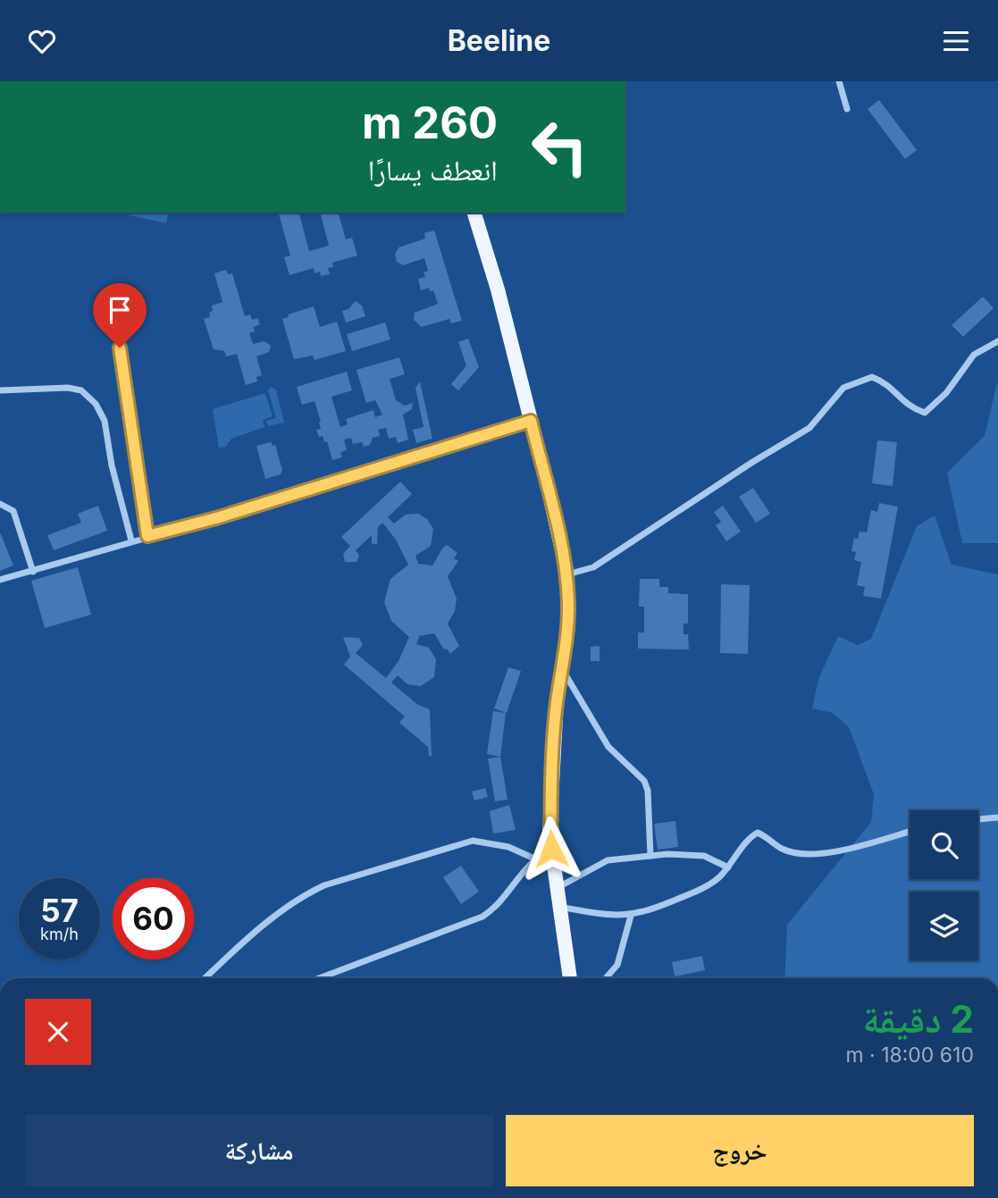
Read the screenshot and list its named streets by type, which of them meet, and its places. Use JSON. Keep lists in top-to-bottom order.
{
  "page": {
    "header": "Beeline",
    "turn": ["260 m", "انعطف يسارًا"],
    "speed": "57 km/h",
    "limit": "60",
    "heading": ["2 دقيقة", "610 m · 18:00"],
    "buttons": ["خروج", "مشاركة"]
  }
}
